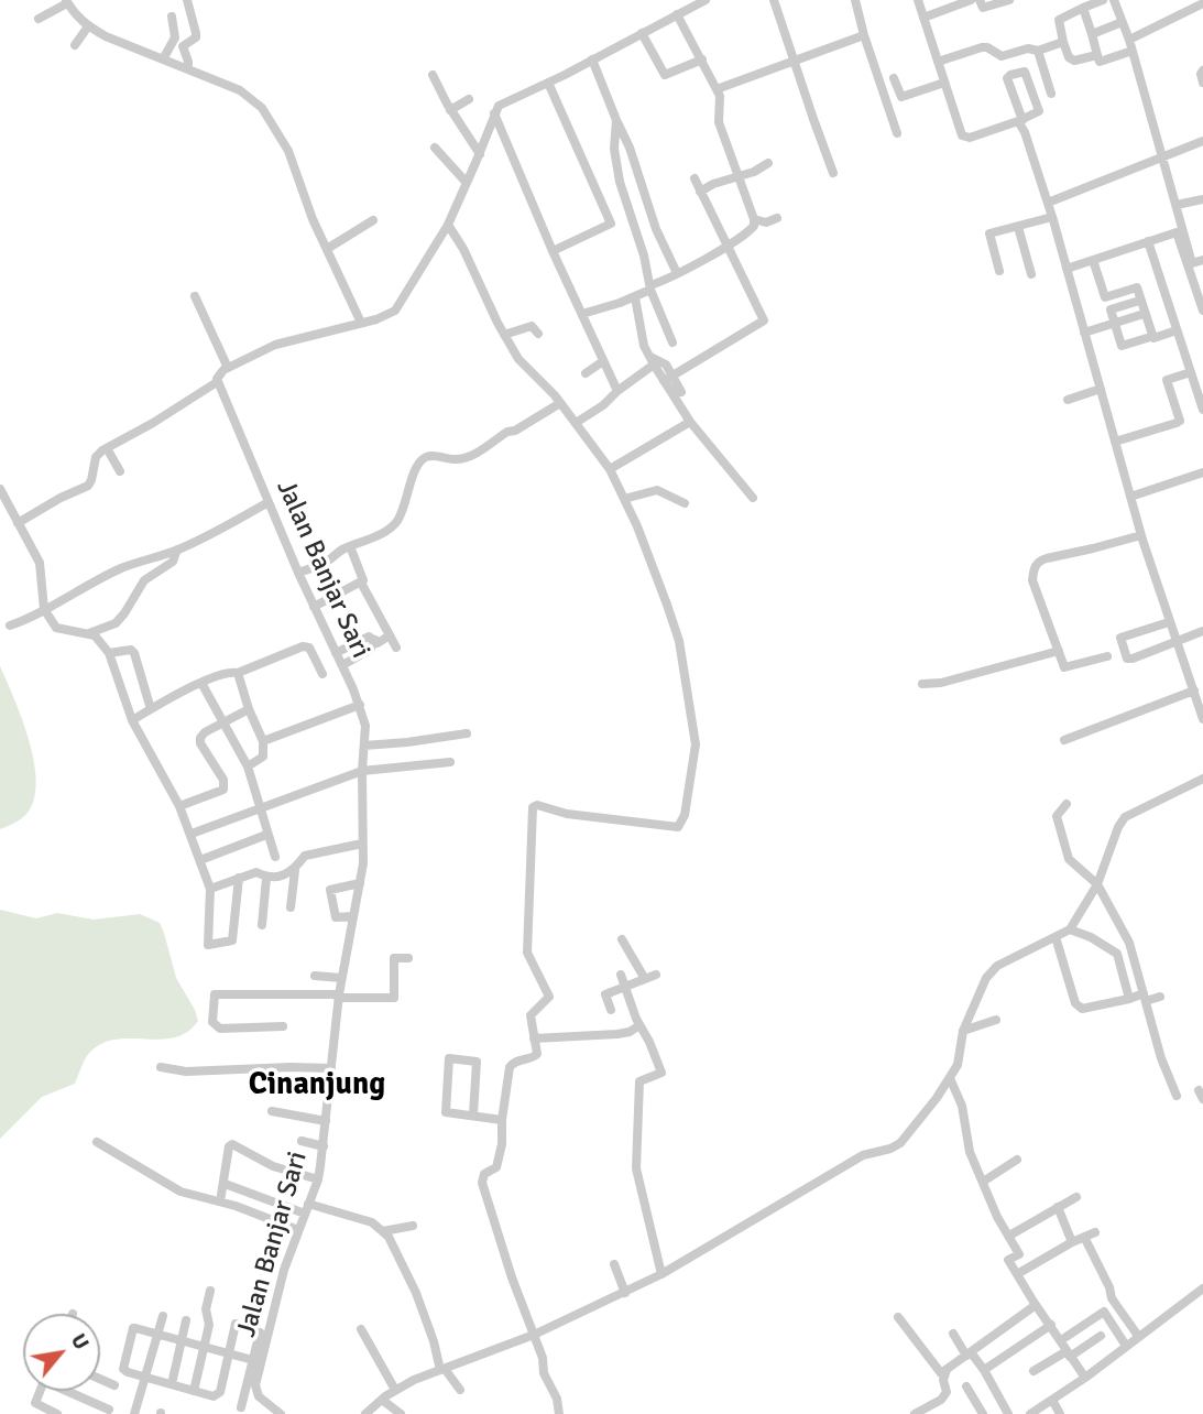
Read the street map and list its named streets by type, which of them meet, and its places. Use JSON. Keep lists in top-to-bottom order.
{
  "streets": {
    "street": ["Jalan Banjar Sari"]
  },
  "districts": ["Cinanjung"],
  "north": "top right"
}
